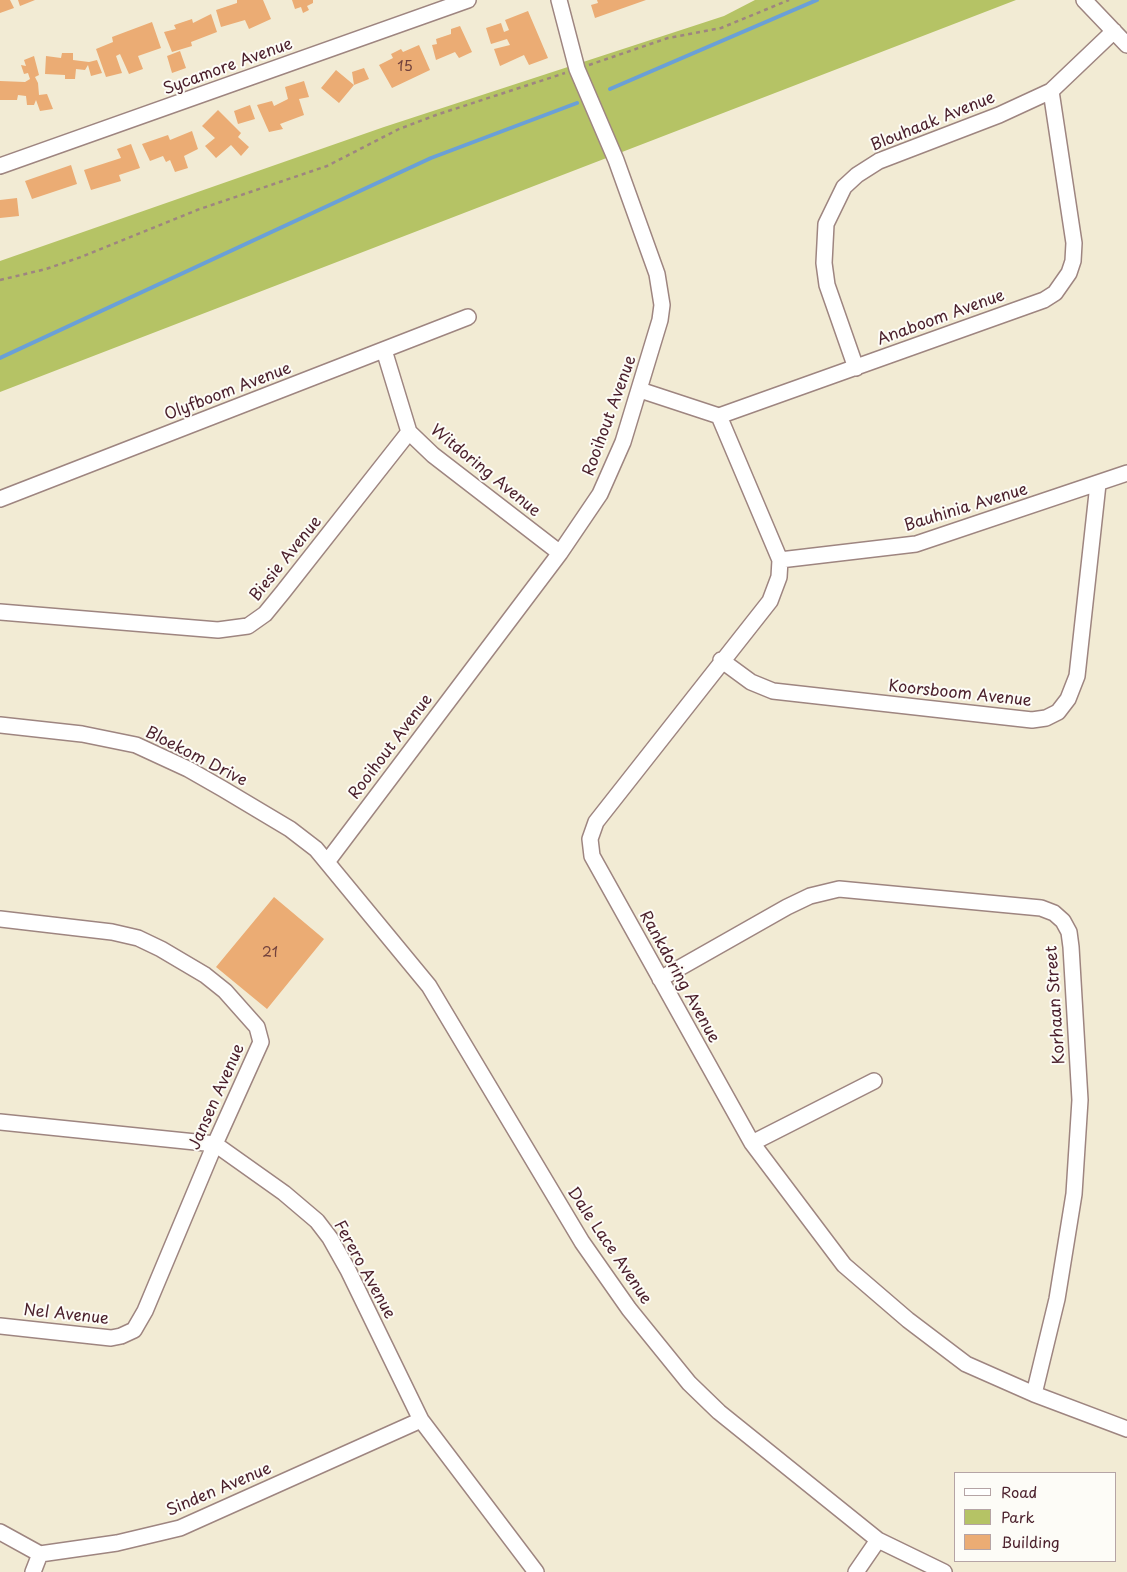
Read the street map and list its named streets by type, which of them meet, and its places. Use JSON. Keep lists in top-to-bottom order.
{
  "streets": {
    "street": [
      "Sycamore Avenue",
      "Blouhaak Avenue",
      "Anaboom Avenue",
      "Olyfboom Avenue",
      "Rooihout Avenue",
      "Witdoring Avenue",
      "Bauhinia Avenue",
      "Biesie Avenue",
      "Koorsboom Avenue",
      "Bloekom Drive",
      "Rankdoring Avenue",
      "Korhaan Street",
      "Jansen Avenue",
      "Dale Lace Avenue",
      "Ferero Avenue",
      "Nel Avenue",
      "Sinden Avenue"
    ]
  },
  "crossings": [
    ["Blouhaak Avenue", "Anaboom Avenue"],
    ["Olyfboom Avenue", "Witdoring Avenue"],
    ["Rooihout Avenue", "Witdoring Avenue"],
    ["Rooihout Avenue", "Bloekom Drive"],
    ["Rooihout Avenue", "Dale Lace Avenue"],
    ["Witdoring Avenue", "Biesie Avenue"],
    ["Bauhinia Avenue", "Koorsboom Avenue"],
    ["Bauhinia Avenue", "Rankdoring Avenue"],
    ["Koorsboom Avenue", "Rankdoring Avenue"],
    ["Bloekom Drive", "Dale Lace Avenue"],
    ["Rankdoring Avenue", "Korhaan Street"],
    ["Jansen Avenue", "Ferero Avenue"],
    ["Jansen Avenue", "Nel Avenue"],
    ["Ferero Avenue", "Sinden Avenue"]
  ],
  "house_numbers": ["15", "21"],
  "legend": ["Road", "Park", "Building"]
}
